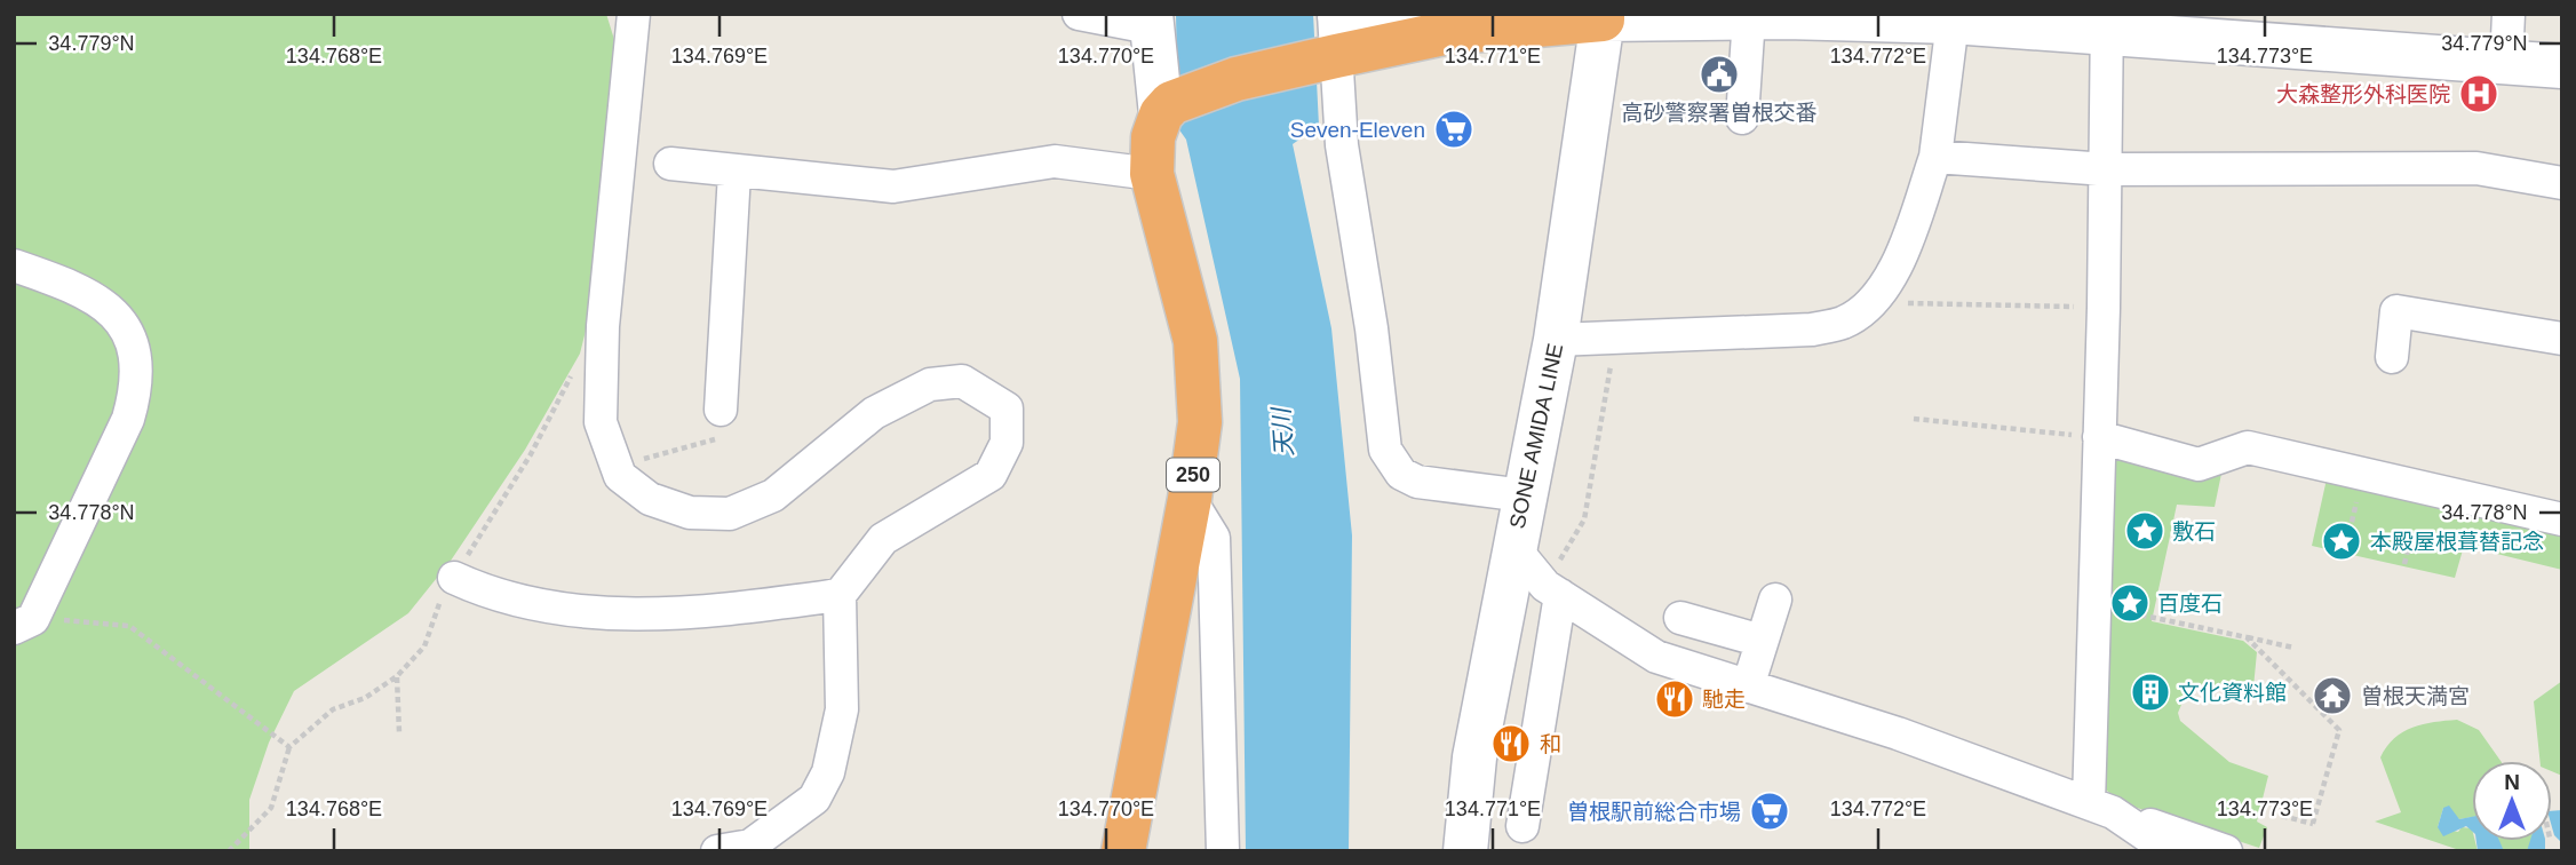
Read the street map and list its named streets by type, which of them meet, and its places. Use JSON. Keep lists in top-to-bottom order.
{
  "streets": {
    "highway": ["250"],
    "main road": ["SONE AMIDA LINE"]
  },
  "water": ["天川"],
  "places": {
    "public building": ["高砂警察署曽根交番"],
    "hospital": ["大森整形外科医院"],
    "supermarket": ["Seven-Eleven", "曽根駅前総合市場"],
    "place": ["敷石", "本殿屋根葺替記念", "百度石"],
    "building": ["文化資料館"],
    "temple": ["曽根天満宮"],
    "restaurant": ["馳走", "和"]
  },
  "north": "top",
  "coordinates": [
    "34.779°N",
    "134.768°E",
    "134.769°E",
    "134.770°E",
    "134.771°E",
    "134.772°E",
    "134.773°E",
    "34.778°N"
  ]
}
